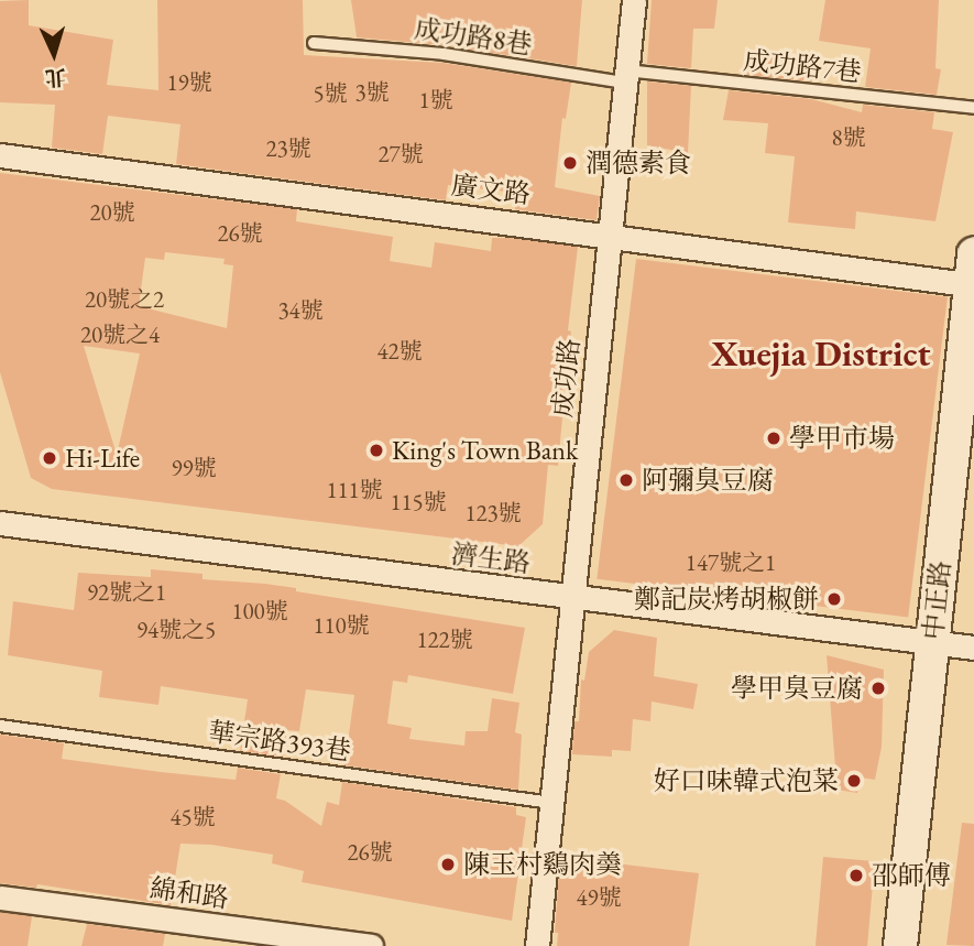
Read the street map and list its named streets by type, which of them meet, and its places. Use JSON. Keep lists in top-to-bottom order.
{
  "streets": {
    "main road": ["中正路"],
    "street": [
      "廣文路",
      "成功路",
      "濟生路",
      "綿和路"
    ],
    "lane": ["成功路8巷", "成功路7巷", "華宗路393巷"]
  },
  "crossings": [
    ["成功路8巷", "成功路7巷"],
    ["成功路8巷", "成功路"],
    ["成功路7巷", "成功路"],
    ["廣文路", "成功路"],
    ["廣文路", "中正路"],
    ["成功路", "濟生路"],
    ["成功路", "華宗路393巷"],
    ["濟生路", "中正路"]
  ],
  "districts": ["Xuejia District"],
  "places": [
    "潤德素食",
    "學甲市場",
    "King's Town Bank",
    "Hi-Life",
    "阿彌臭豆腐",
    "鄭記炭烤胡椒餅",
    "學甲臭豆腐",
    "好口味韓式泡菜",
    "陳玉村鷄肉羮",
    "邵師傅"
  ],
  "house_numbers": [
    "19號",
    "3號",
    "5號",
    "1號",
    "8號",
    "23號",
    "27號",
    "20號",
    "26號",
    "20號之2",
    "34號",
    "20號之4",
    "42號",
    "99號",
    "111號",
    "115號",
    "123號",
    "147號之1",
    "92號之1",
    "100號",
    "110號",
    "94號之5",
    "122號",
    "45號",
    "26號",
    "49號"
  ],
  "north": "bottom"
}
